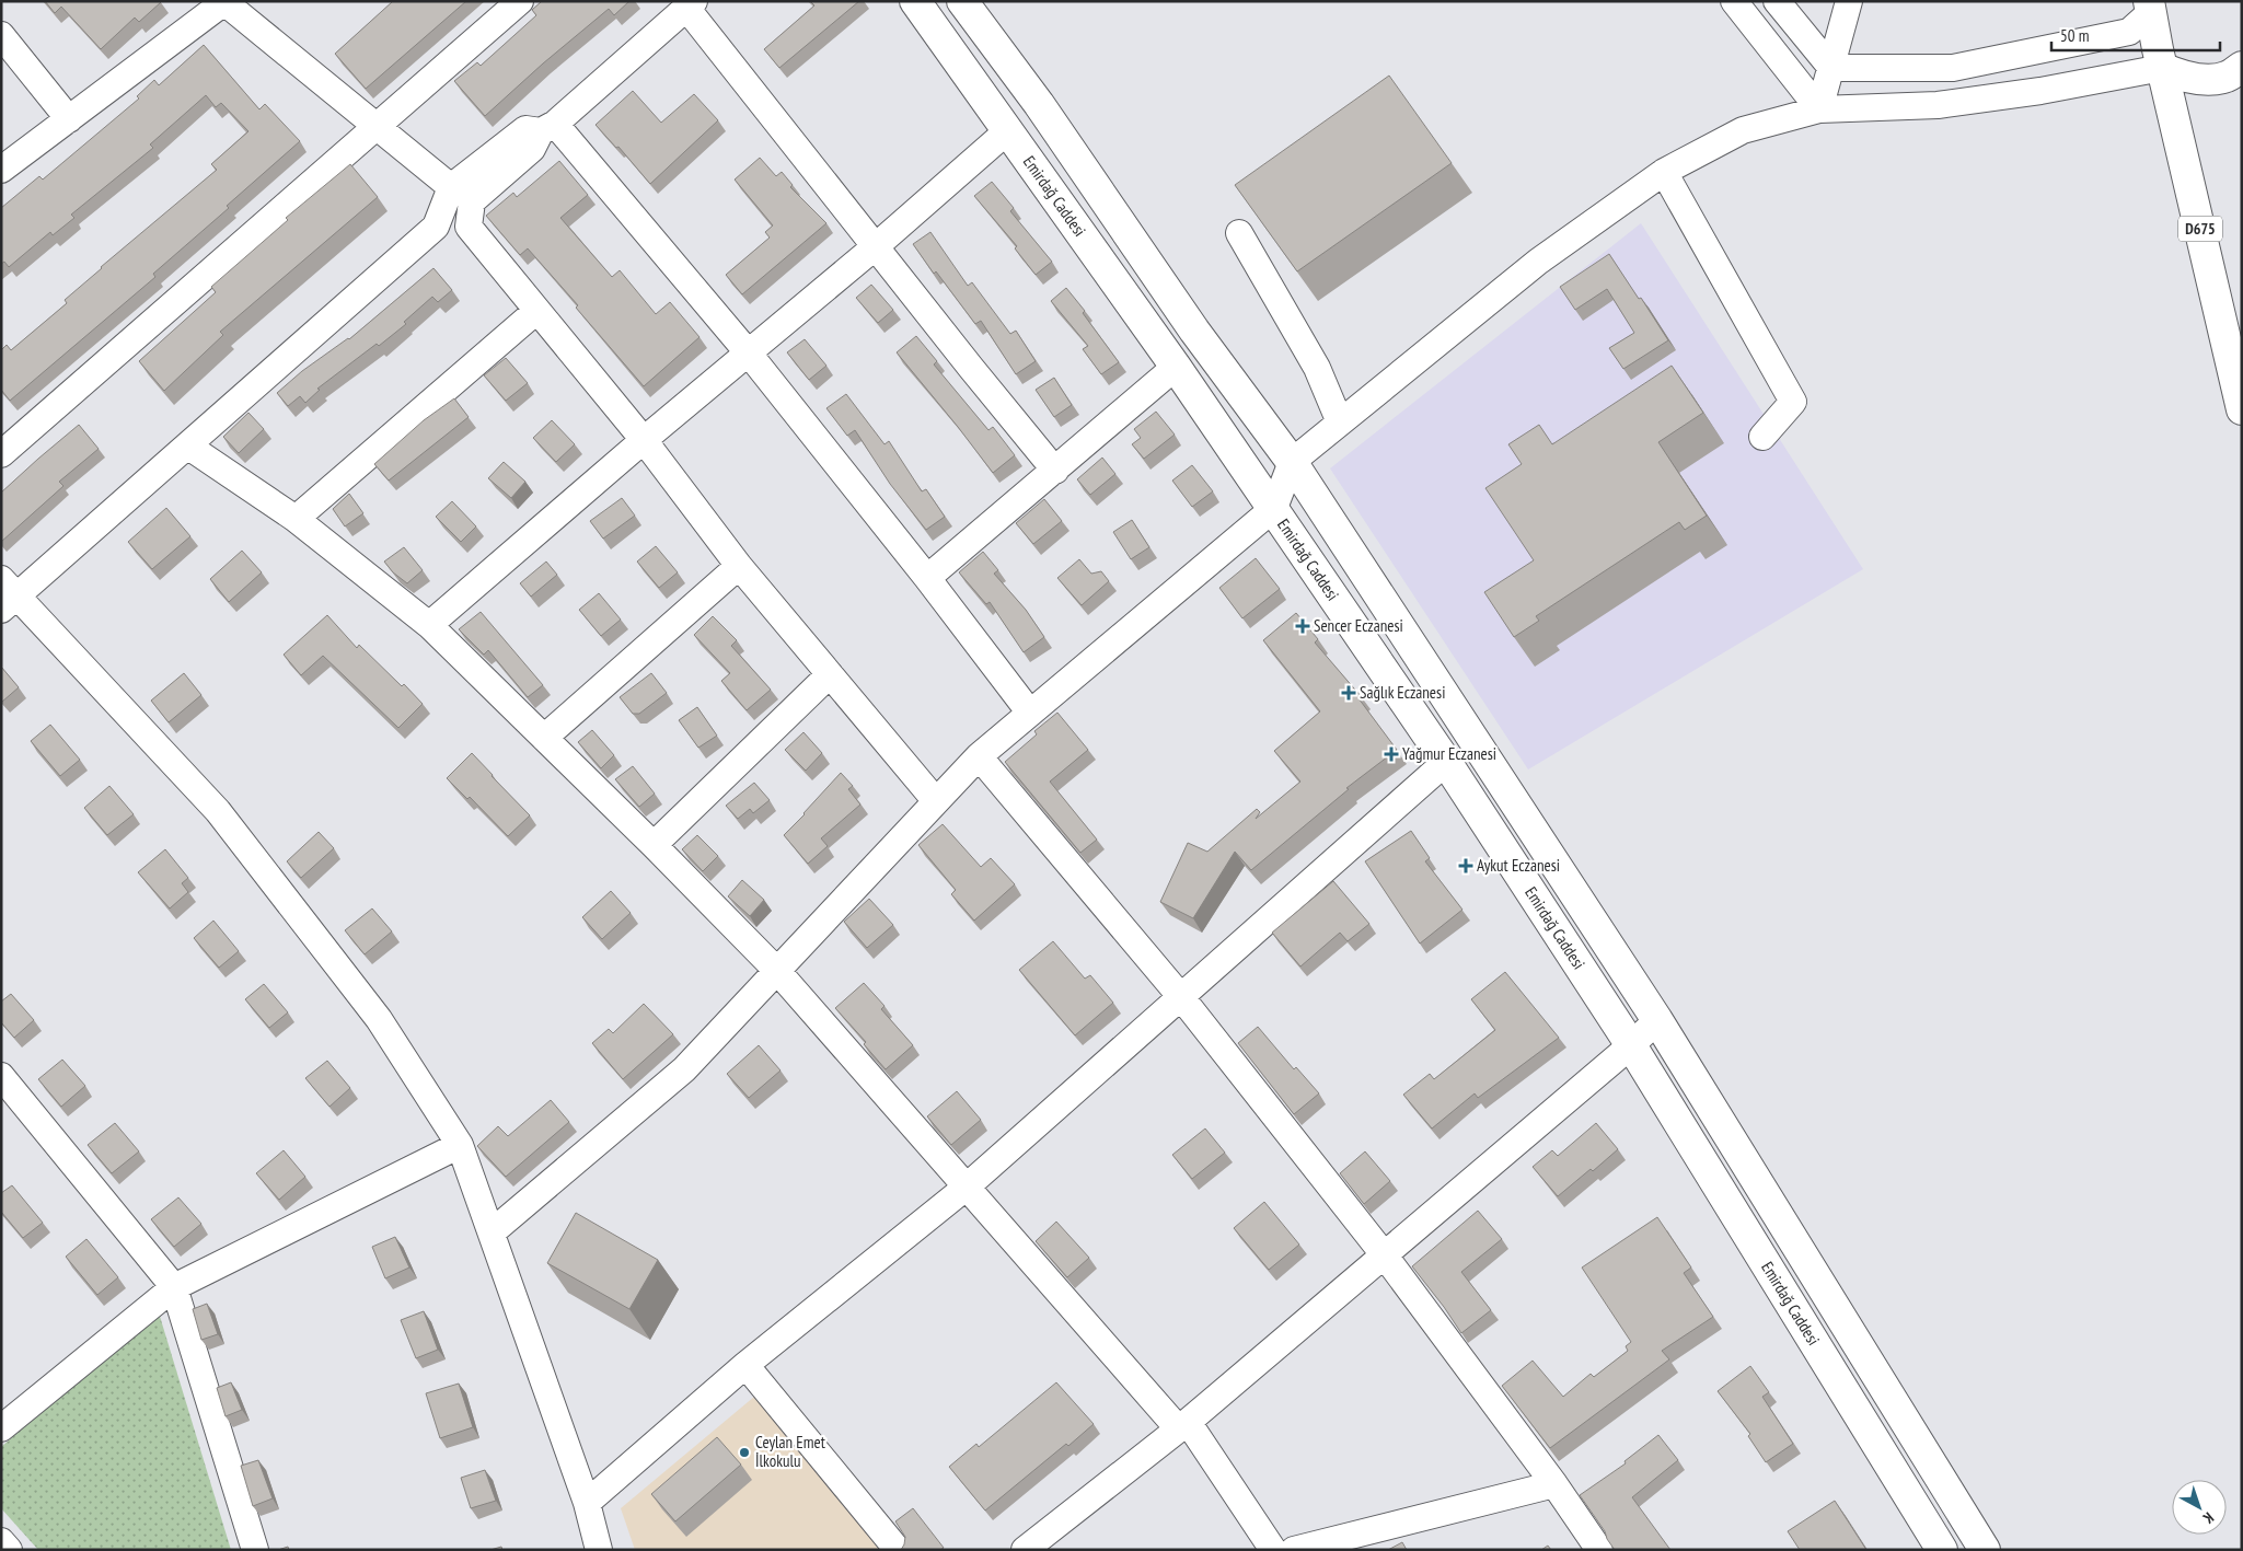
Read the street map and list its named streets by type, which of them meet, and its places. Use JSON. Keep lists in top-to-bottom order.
{
  "streets": {
    "main road": ["Emirdağ Caddesi", "D675"]
  },
  "places": {
    "health": [
      "Sencer Eczanesi",
      "Sağlık Eczanesi",
      "Yağmur Eczanesi",
      "Aykut Eczanesi"
    ],
    "other": ["Ceylan Emet İlkokulu"]
  },
  "scale_bar": "50 m",
  "north": "bottom right"
}
